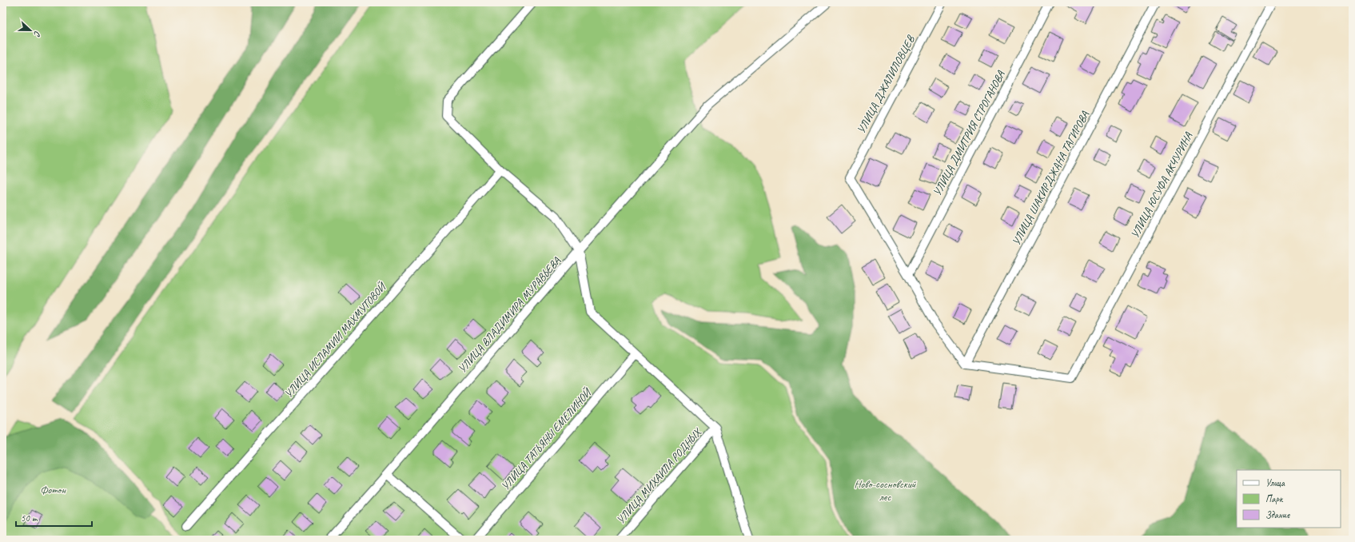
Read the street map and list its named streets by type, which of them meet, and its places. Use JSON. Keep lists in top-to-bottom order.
{
  "streets": {
    "street": [
      "УЛИЦА ДЖАЛИЛОВЦЕВ",
      "УЛИЦА ДМИТРИЯ СТРОГАНОВА",
      "УЛИЦА ШАКИРДЖАНА ТАГИРОВА",
      "УЛИЦА ЮСУФА АКЧУРИНА",
      "УЛИЦА ВЛАДИМИРА МУРАВЬЕВА",
      "УЛИЦА ИСЛАМИИ МАХМУТОВОЙ",
      "УЛИЦА ТАТЬЯНЫ ЕМЕЛИНОЙ",
      "УЛИЦА МИХАИЛА РОДНЫХ"
    ]
  },
  "crossings": [
    ["УЛИЦА ДЖАЛИЛОВЦЕВ", "УЛИЦА ДМИТРИЯ СТРОГАНОВА"],
    ["УЛИЦА ШАКИРДЖАНА ТАГИРОВА", "УЛИЦА ЮСУФА АКЧУРИНА"]
  ],
  "parks": ["Ново-сосновский лес", "Фотон"],
  "legend": ["Улица", "Парк", "Здание"],
  "scale_bar": "50 m",
  "north": "right"
}
